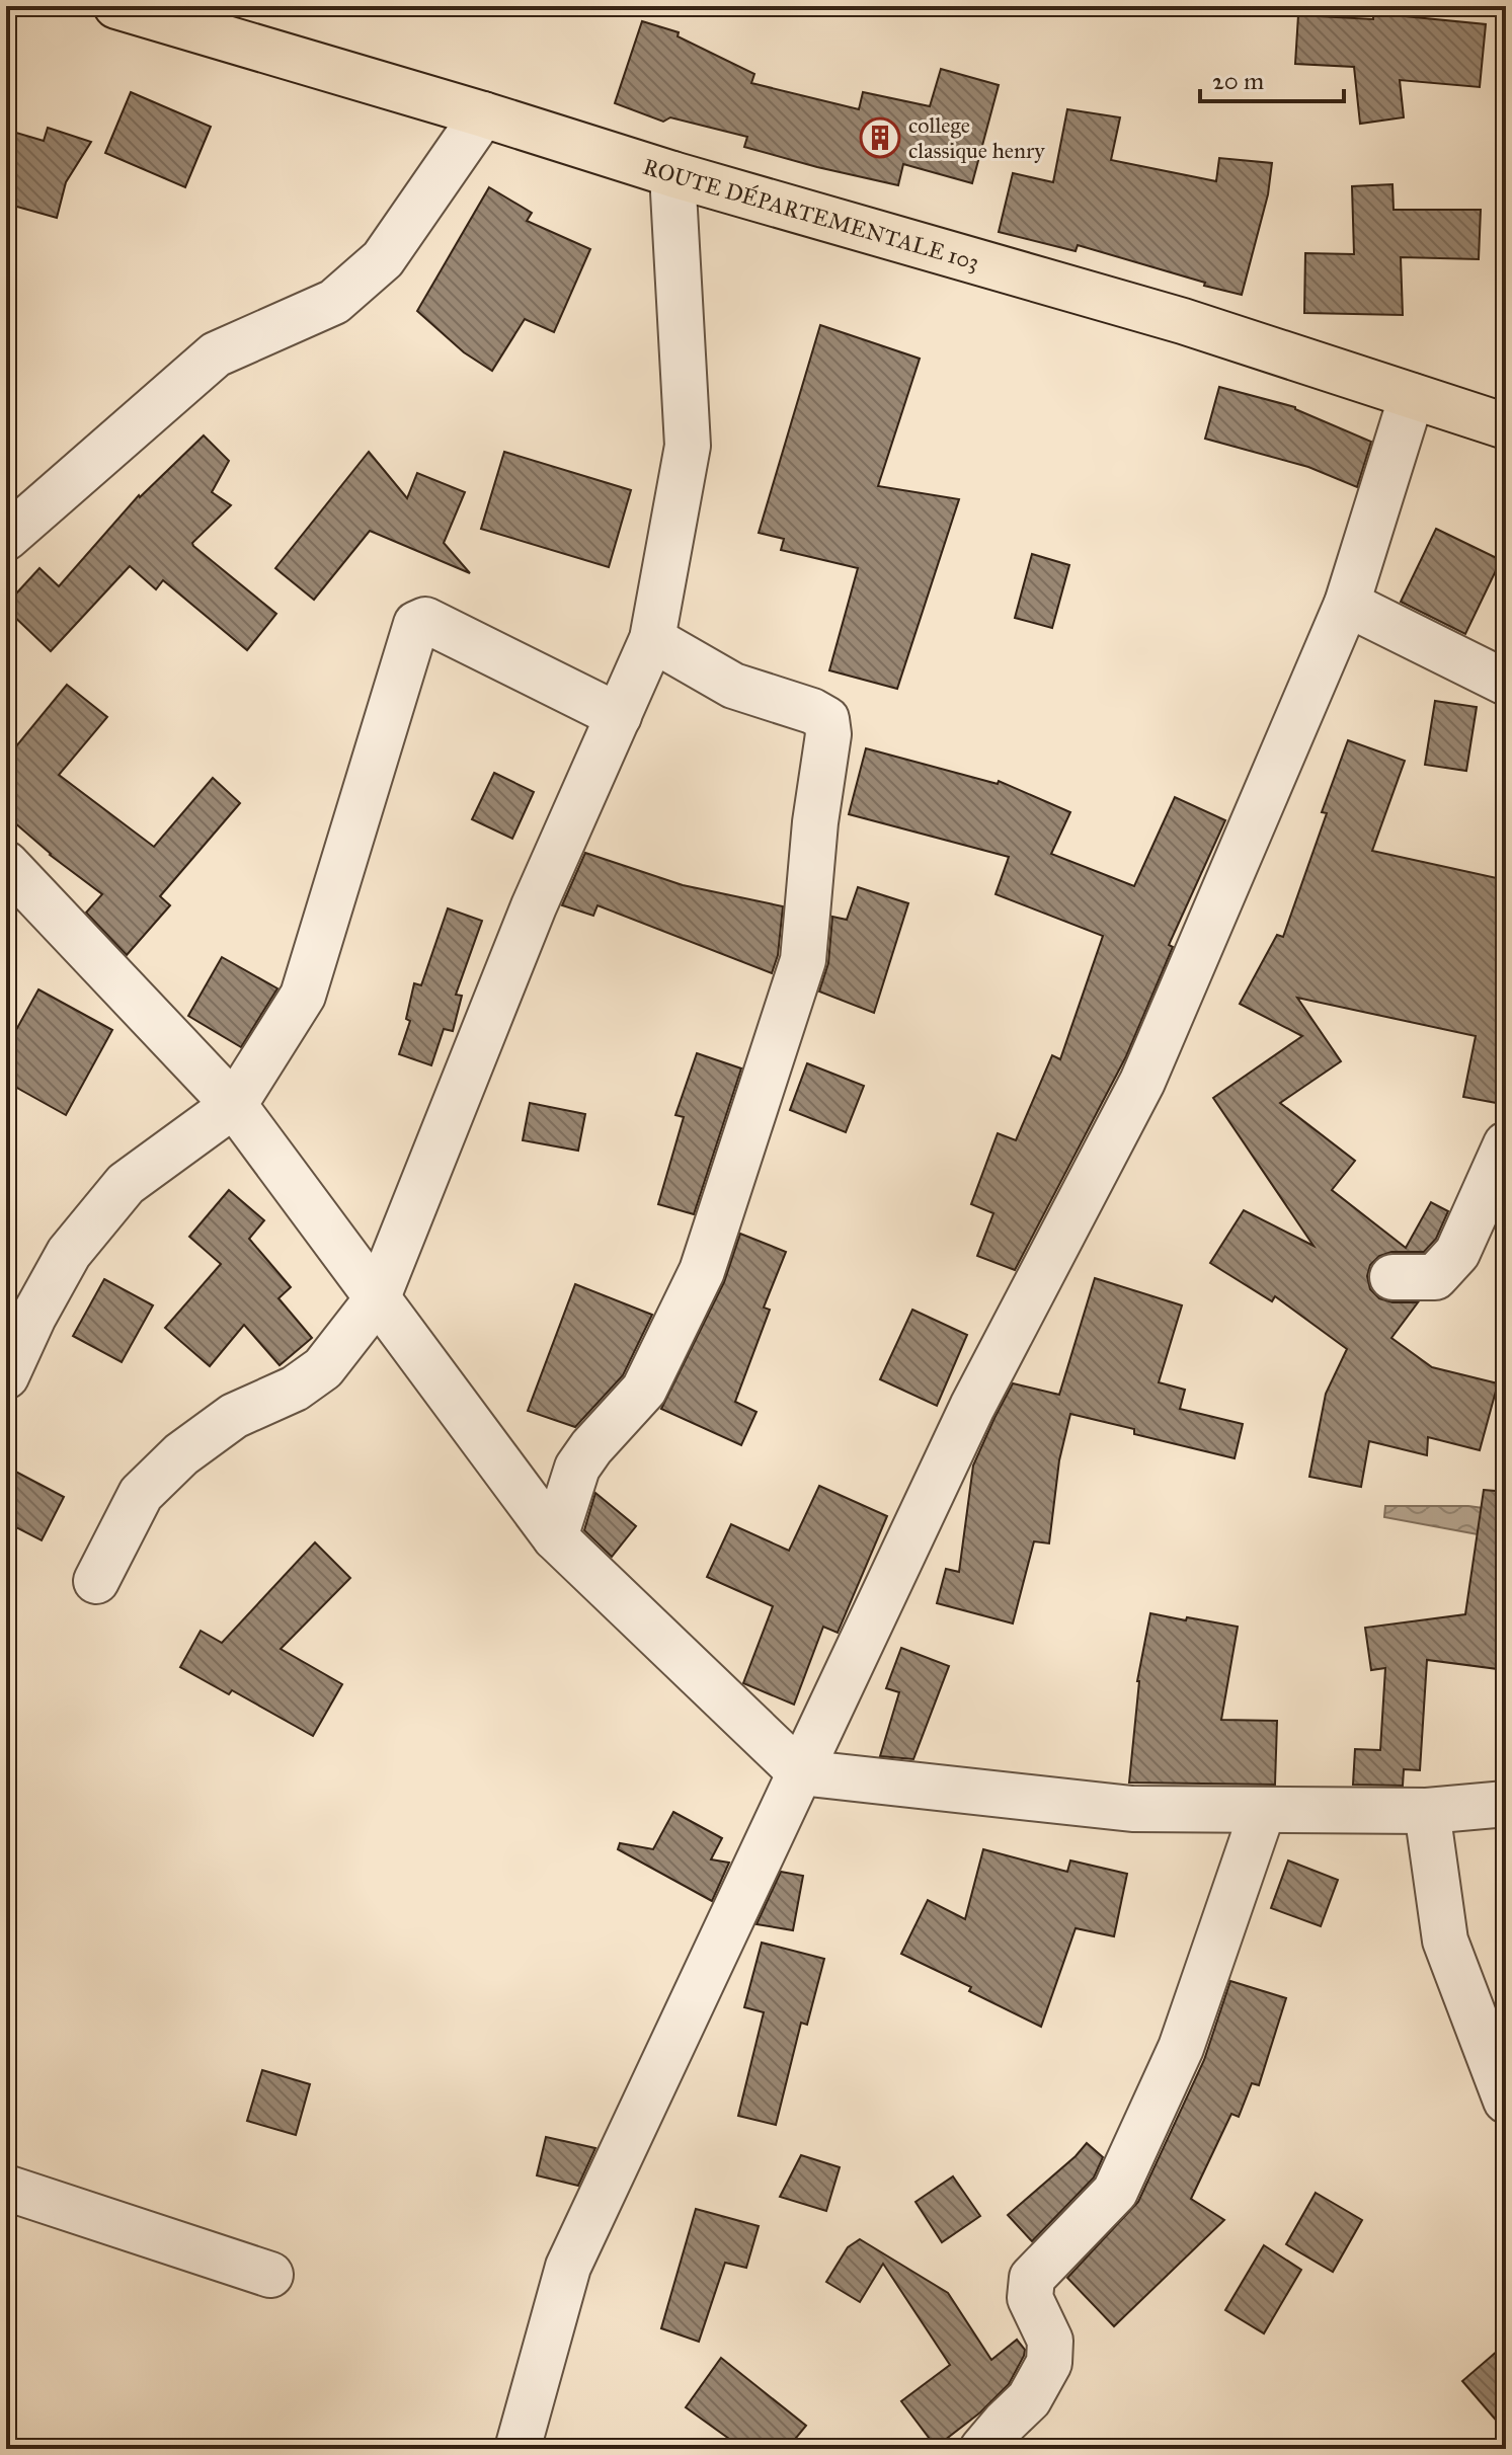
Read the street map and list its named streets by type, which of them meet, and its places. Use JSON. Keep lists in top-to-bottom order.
{
  "streets": {
    "main road": ["ROUTE DÉPARTEMENTALE 103"]
  },
  "places": {
    "building": ["college classique henry"]
  },
  "scale_bar": "20 m"
}
